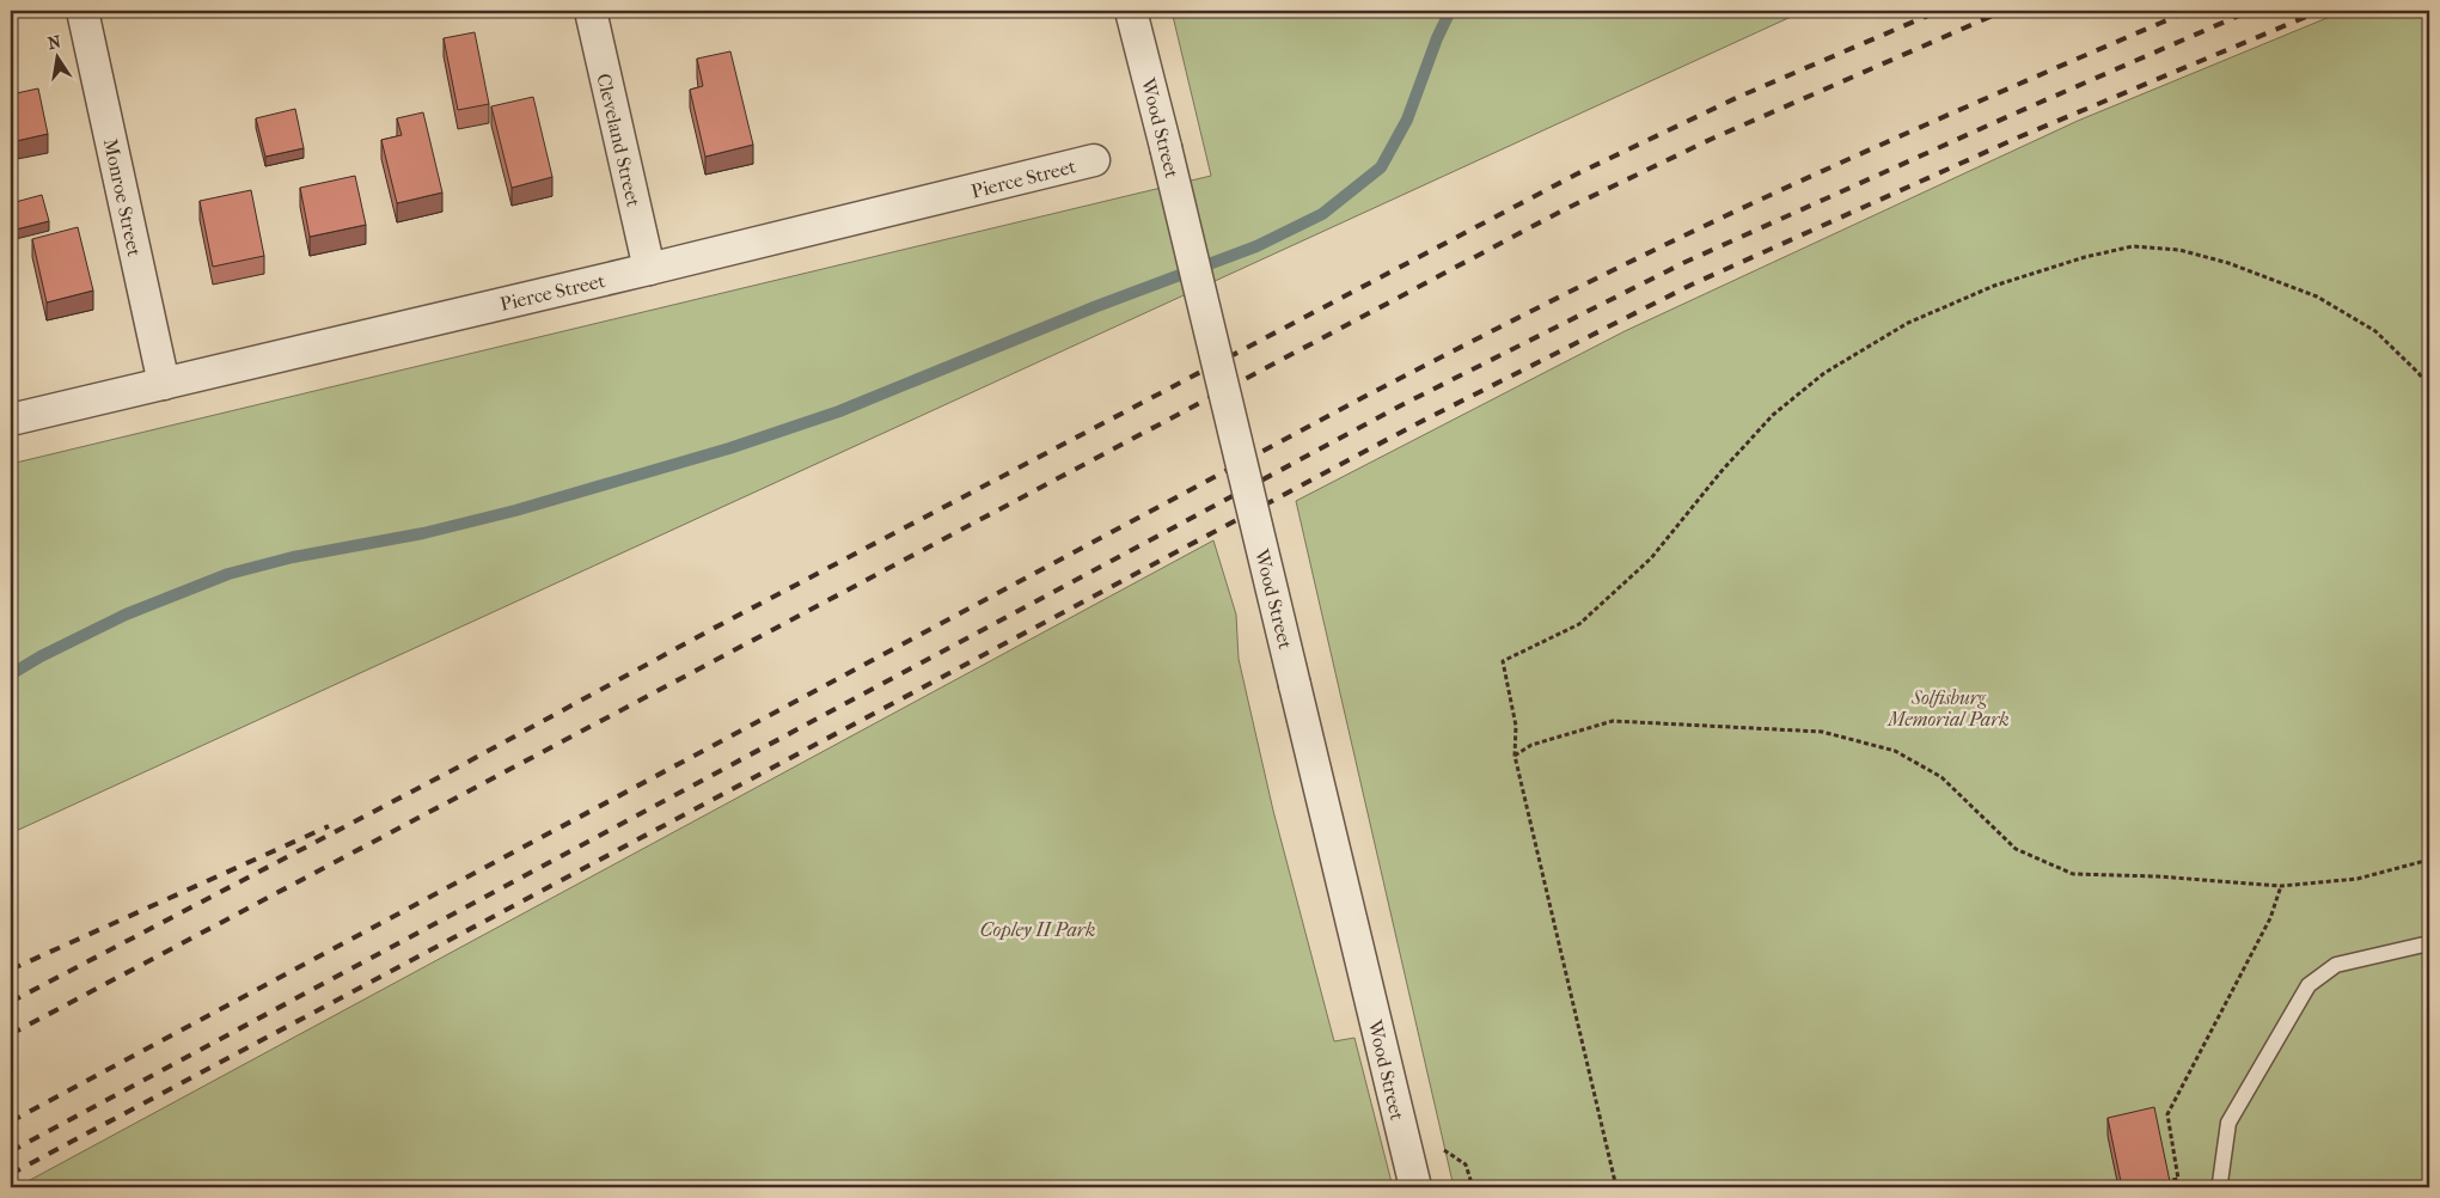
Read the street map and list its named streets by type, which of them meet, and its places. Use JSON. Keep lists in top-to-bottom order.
{
  "streets": {
    "street": [
      "Wood Street",
      "Cleveland Street",
      "Pierce Street",
      "Monroe Street"
    ]
  },
  "crossings": [
    ["Cleveland Street", "Pierce Street"],
    ["Pierce Street", "Monroe Street"]
  ],
  "parks": ["Solfisburg Memorial Park", "Copley II Park"],
  "north": "top"
}
